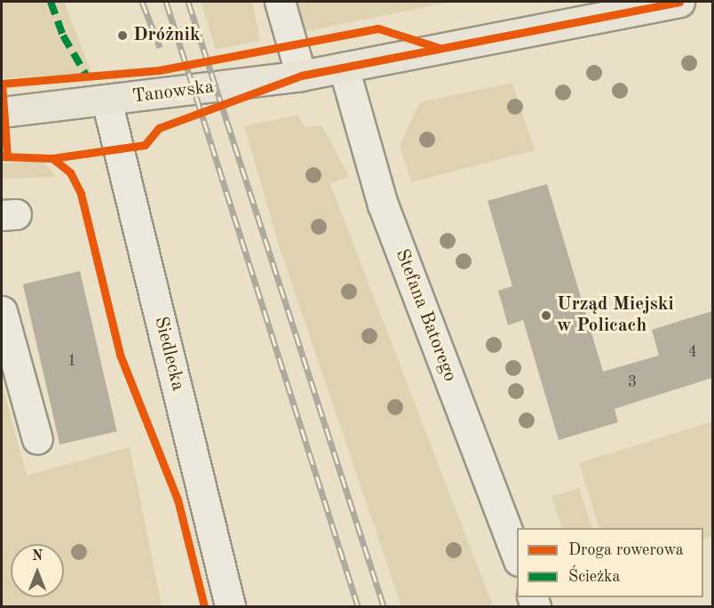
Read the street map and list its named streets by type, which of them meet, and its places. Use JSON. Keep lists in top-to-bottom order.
{
  "streets": {
    "main road": ["Tanowska"],
    "street": ["Stefana Batorego", "Siedlecka"]
  },
  "crossings": [
    ["Tanowska", "Stefana Batorego"],
    ["Tanowska", "Siedlecka"]
  ],
  "places": ["Dróżnik", "Urząd Miejski w Policach"],
  "house_numbers": ["4", "1", "3"],
  "legend": ["Droga rowerowa", "Ścieżka"],
  "north": "top"
}
